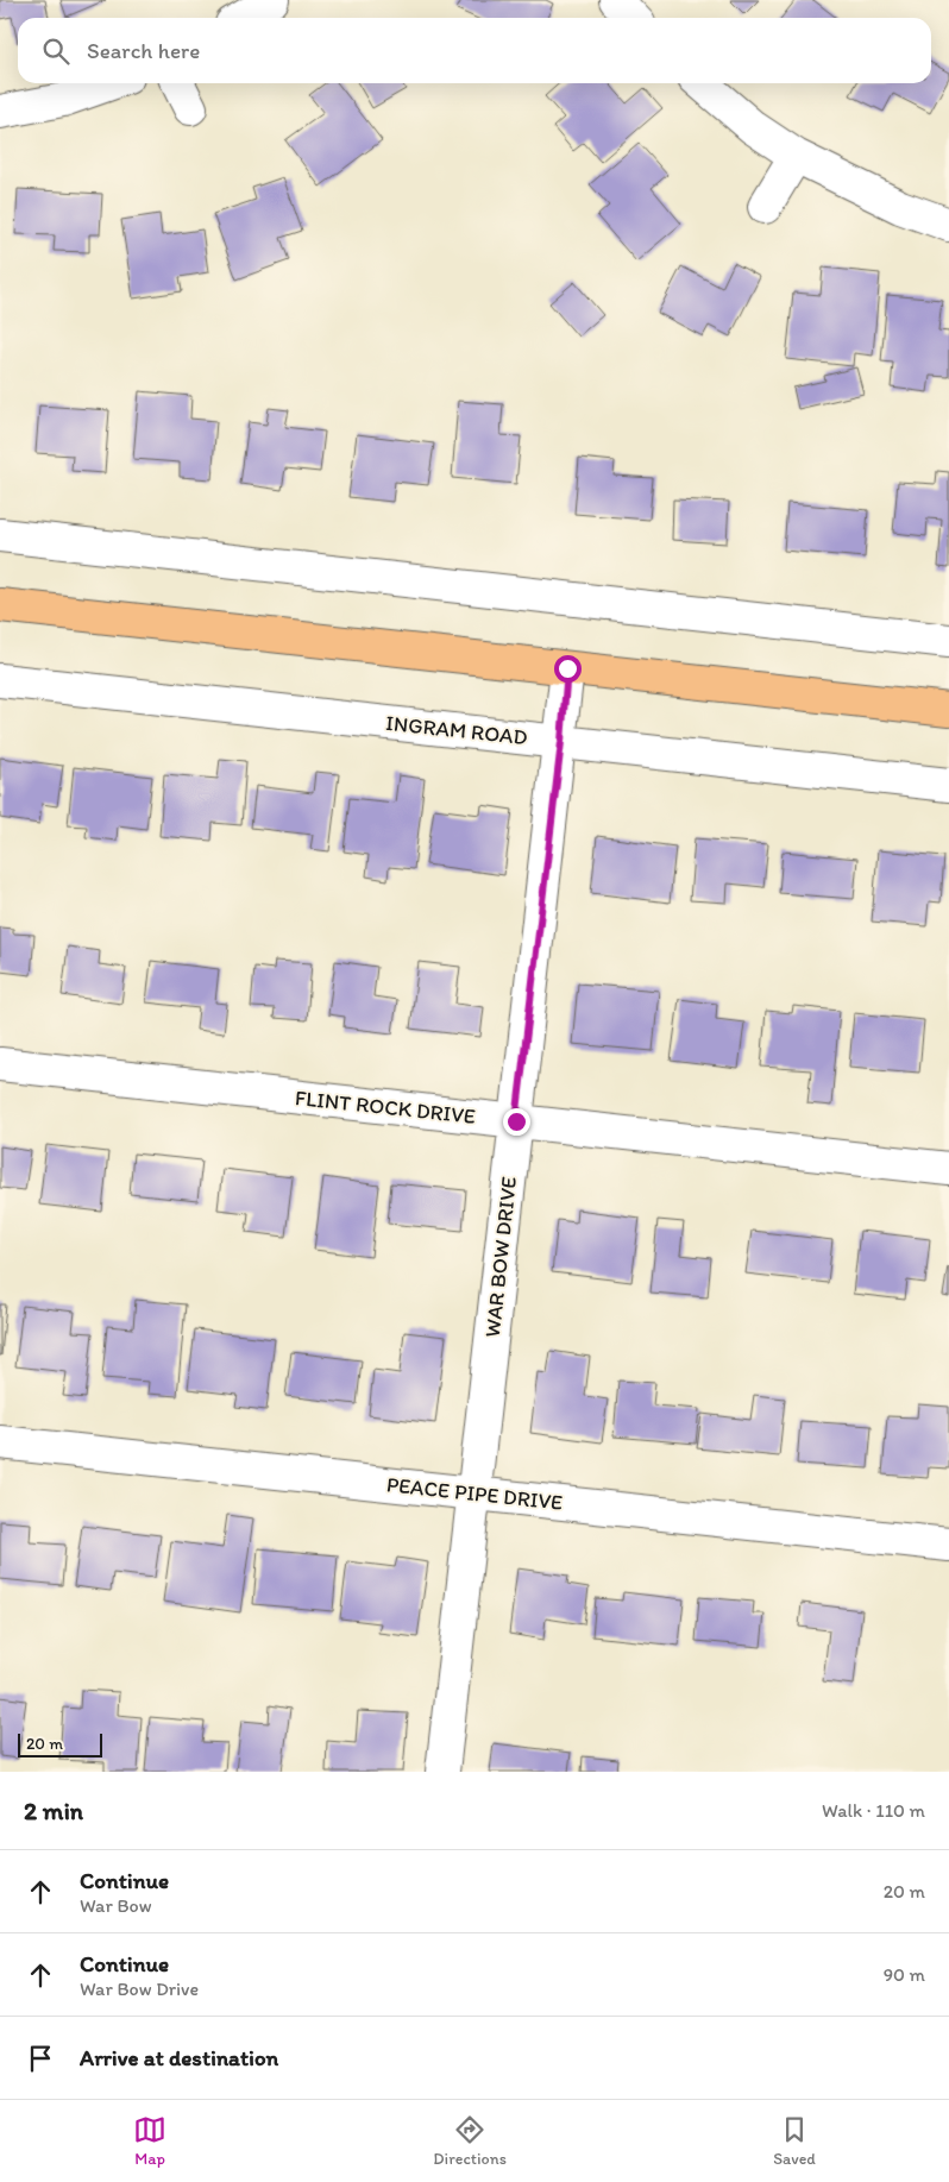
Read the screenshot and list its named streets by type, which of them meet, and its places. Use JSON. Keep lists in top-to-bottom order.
{
  "streets": {
    "street": [
      "INGRAM ROAD",
      "FLINT ROCK DRIVE",
      "WAR BOW DRIVE",
      "PEACE PIPE DRIVE"
    ]
  },
  "crossings": [
    ["INGRAM ROAD", "WAR BOW DRIVE"],
    ["FLINT ROCK DRIVE", "WAR BOW DRIVE"],
    ["WAR BOW DRIVE", "PEACE PIPE DRIVE"]
  ],
  "scale_bar": "20 m",
  "page": {
    "search": "Search here",
    "scale": "20 m",
    "heading": ["2 min", "Walk · 110 m"],
    "list": [
      ["Continue", "War Bow", "20 m"],
      ["Continue", "War Bow Drive", "90 m"],
      "Arrive at destination"
    ],
    "nav": ["Map", "Directions", "Saved"]
  }
}
